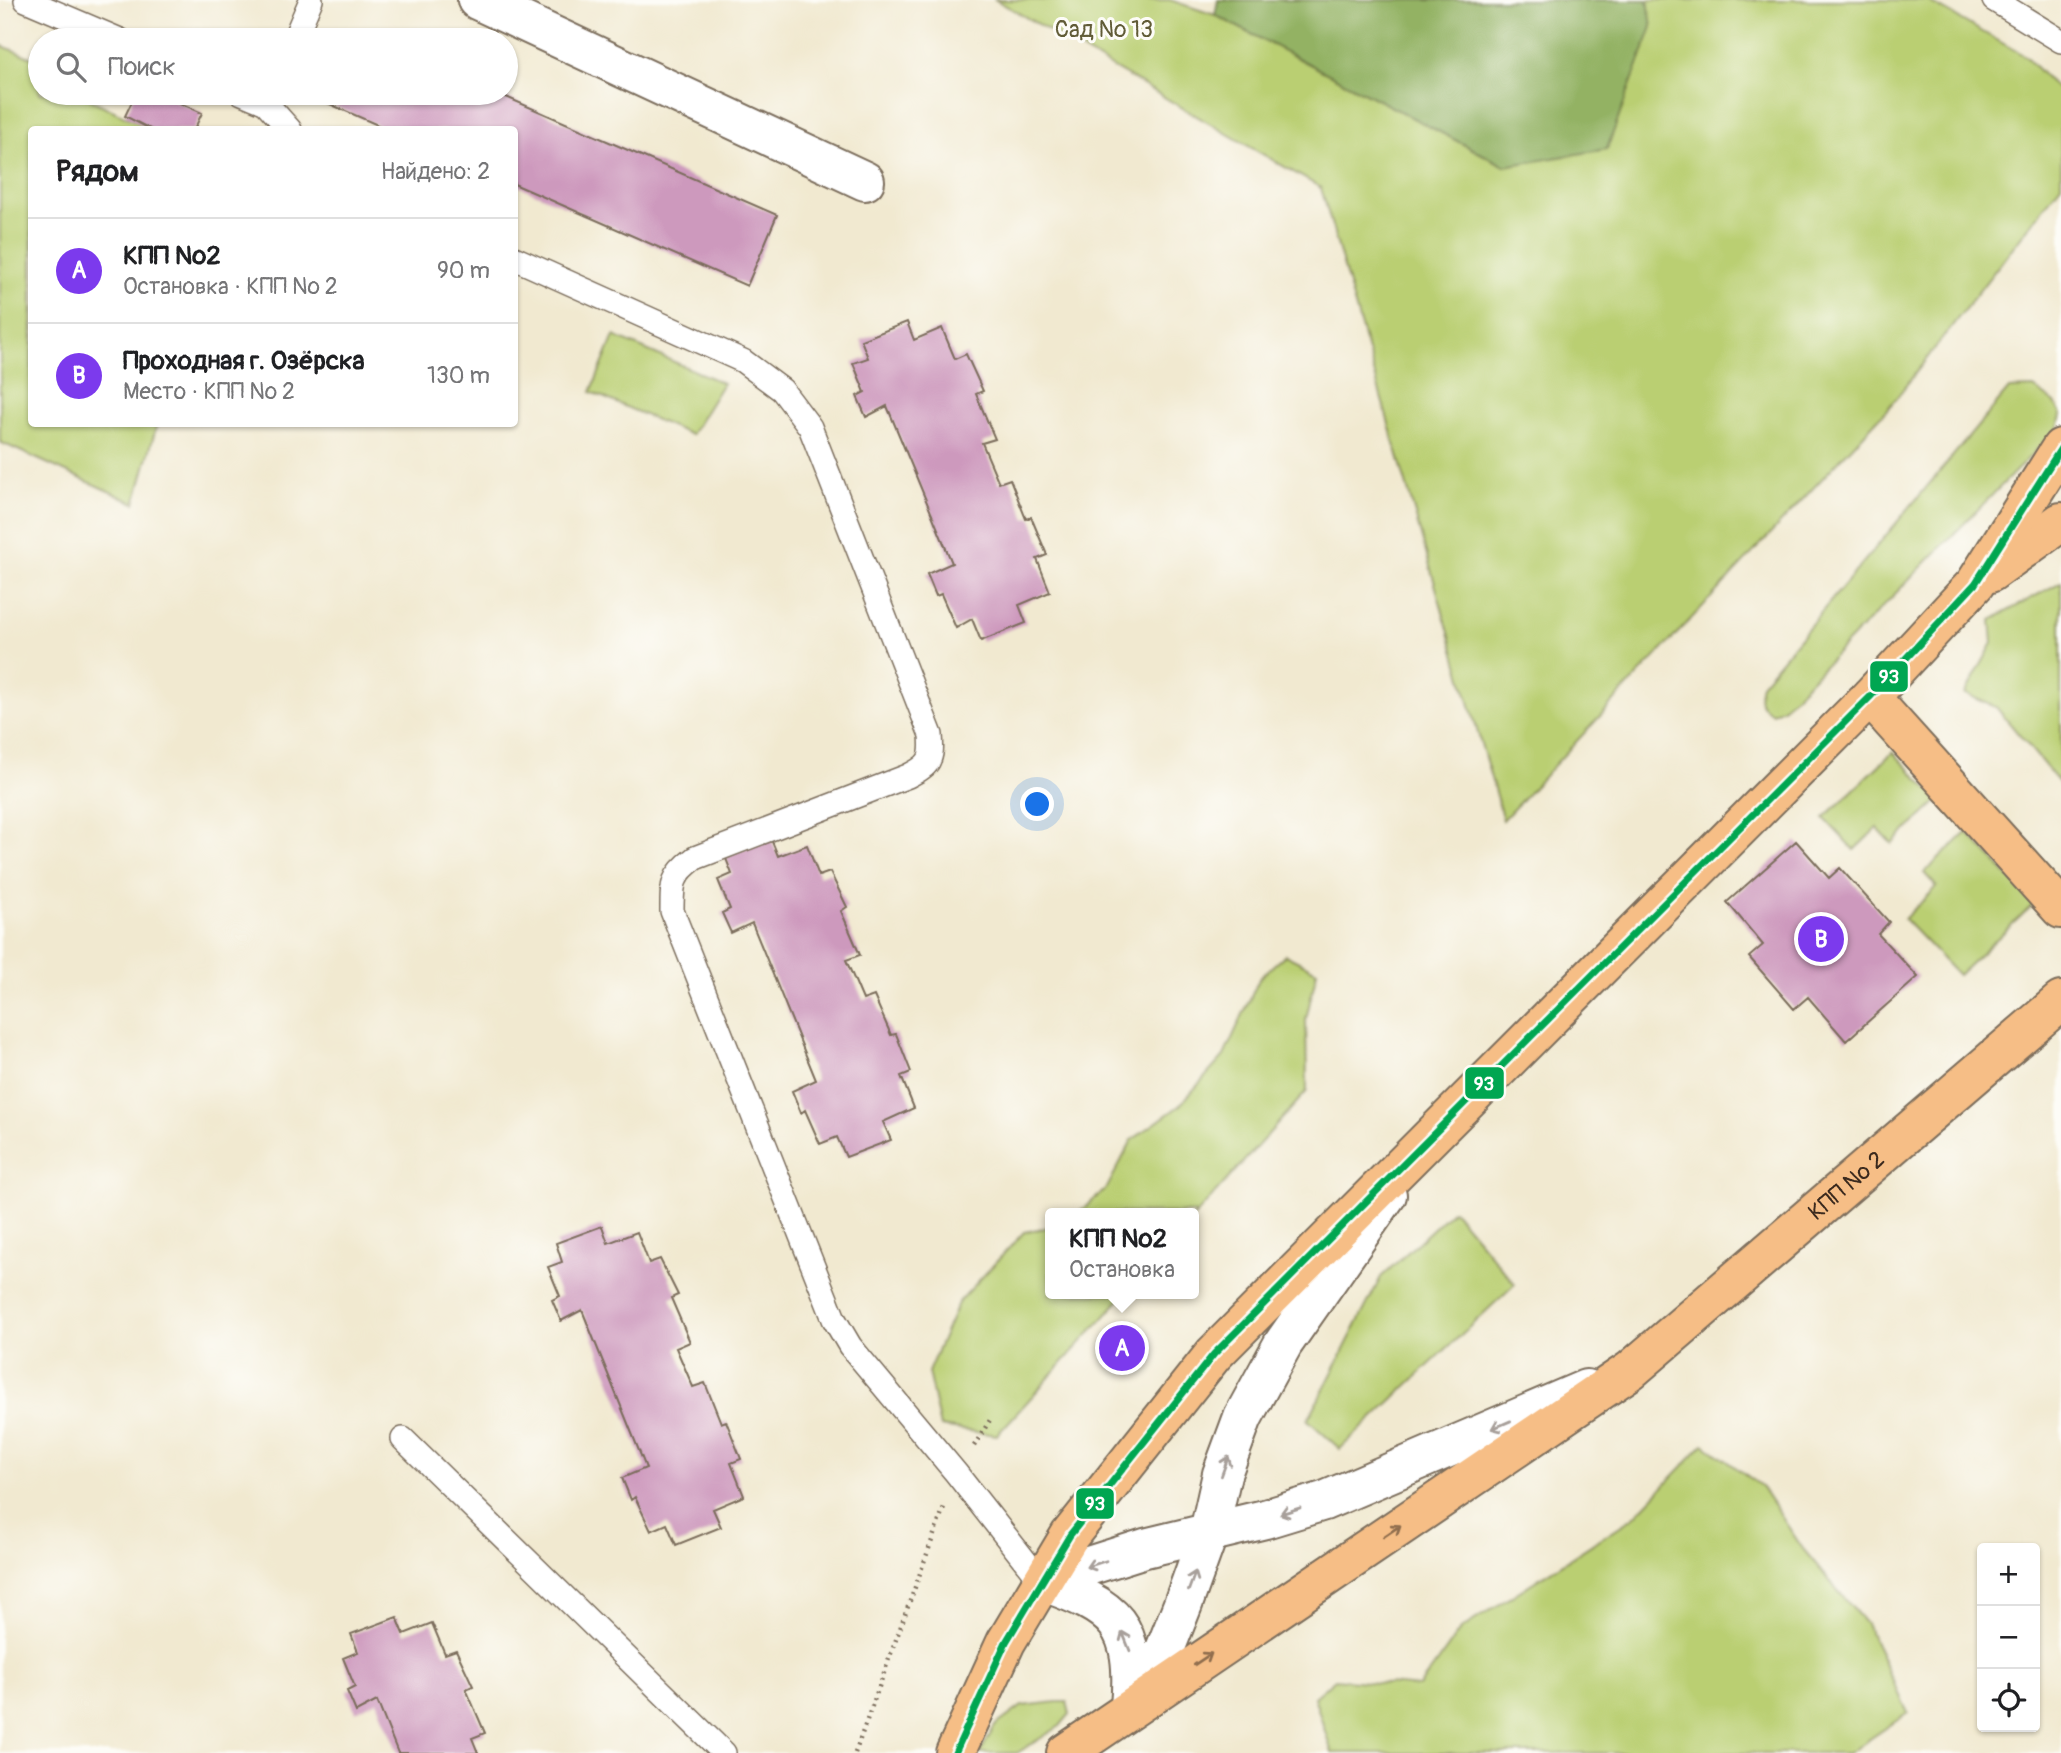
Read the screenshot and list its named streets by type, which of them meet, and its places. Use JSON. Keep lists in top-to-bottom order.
{
  "streets": {
    "main road": ["КПП № 2"]
  },
  "parks": ["Сад № 13"],
  "lines": ["transit line 93"],
  "page": {
    "search": "Поиск",
    "heading": ["Рядом", "Найдено: 2"],
    "list": [
      {
        "mark": "A",
        "name": "КПП №2",
        "note": "Остановка · КПП № 2",
        "value": "90 m"
      },
      {
        "mark": "B",
        "name": "Проходная г. Озёрска",
        "note": "Место · КПП № 2",
        "value": "130 m"
      }
    ],
    "pins": ["B", "A"],
    "popup": ["КПП №2", "Остановка"],
    "map_buttons": ["+", "−"]
  }
}
